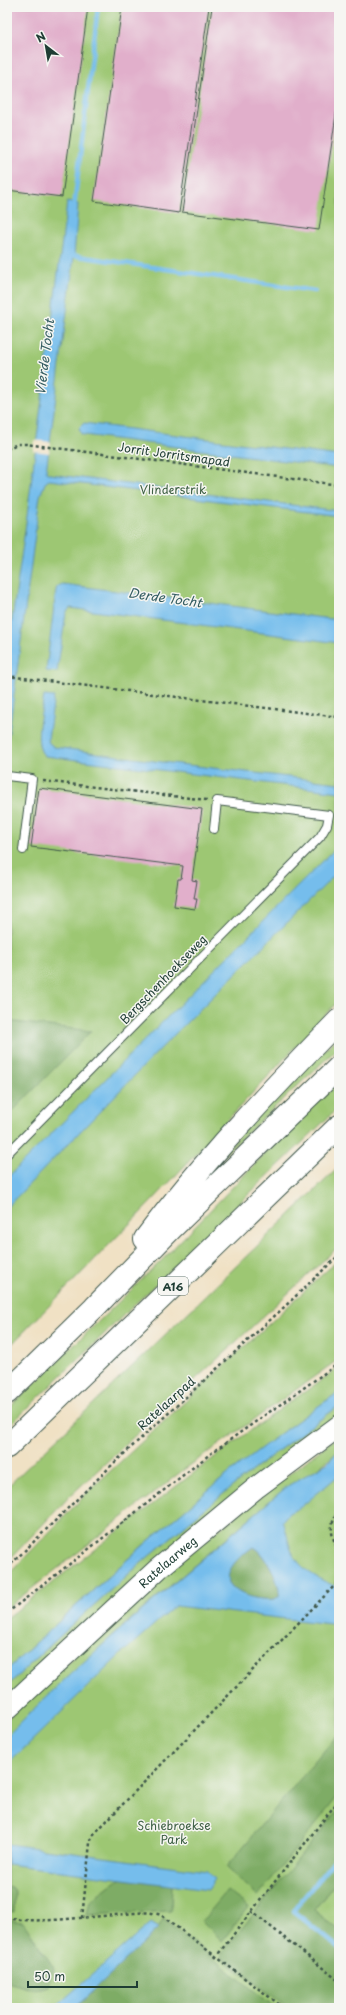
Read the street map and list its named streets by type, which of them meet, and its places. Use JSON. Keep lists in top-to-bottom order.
{
  "streets": {
    "highway": ["A16"],
    "street": ["Ratelaarweg"],
    "lane": ["Bergschenhoekseweg"],
    "path": ["Jorrit Jorritsmapad", "Ratelaarpad"]
  },
  "water": ["Vierde Tocht", "Derde Tocht"],
  "parks": ["Vlinderstrik", "Schiebroekse Park"],
  "scale_bar": "50 m",
  "north": "top left"
}
